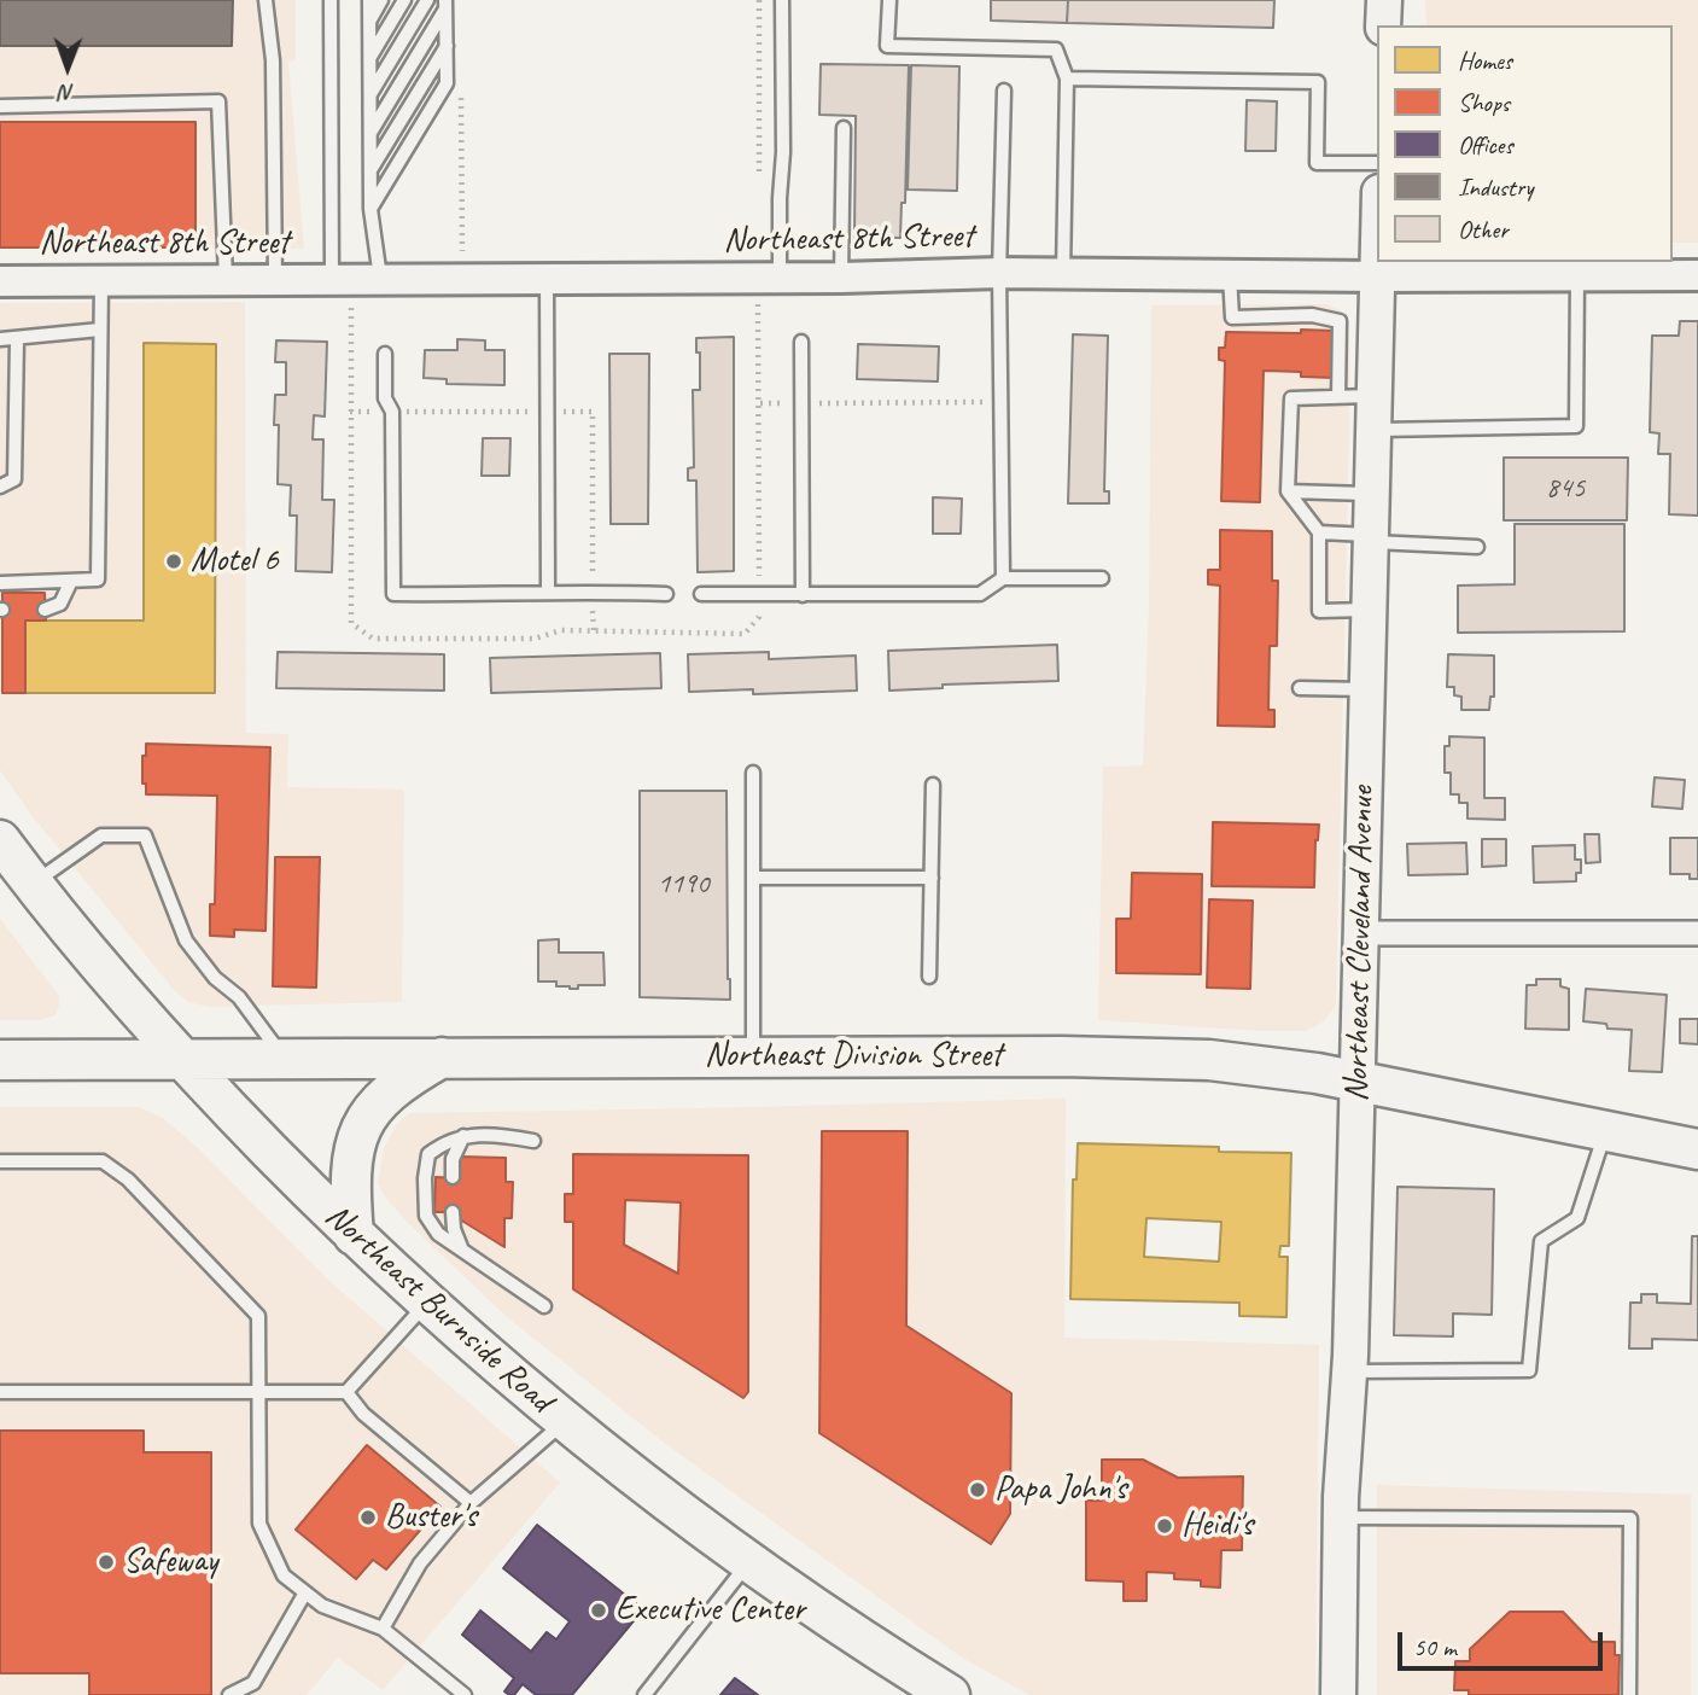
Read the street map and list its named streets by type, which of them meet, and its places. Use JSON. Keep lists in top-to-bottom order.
{
  "streets": {
    "main road": ["Northeast Cleveland Avenue", "Northeast Division Street", "Northeast Burnside Road"],
    "street": ["Northeast 8th Street"]
  },
  "crossings": [
    ["Northeast 8th Street", "Northeast Cleveland Avenue"],
    ["Northeast Cleveland Avenue", "Northeast Division Street"],
    ["Northeast Division Street", "Northeast Burnside Road"]
  ],
  "places": [
    "Motel 6",
    "Papa John's",
    "Buster's",
    "Heidi's",
    "Safeway",
    "Executive Center"
  ],
  "house_numbers": ["845", "1190"],
  "legend": [
    "Homes",
    "Shops",
    "Offices",
    "Industry",
    "Other"
  ],
  "scale_bar": "50 m",
  "north": "bottom"
}
